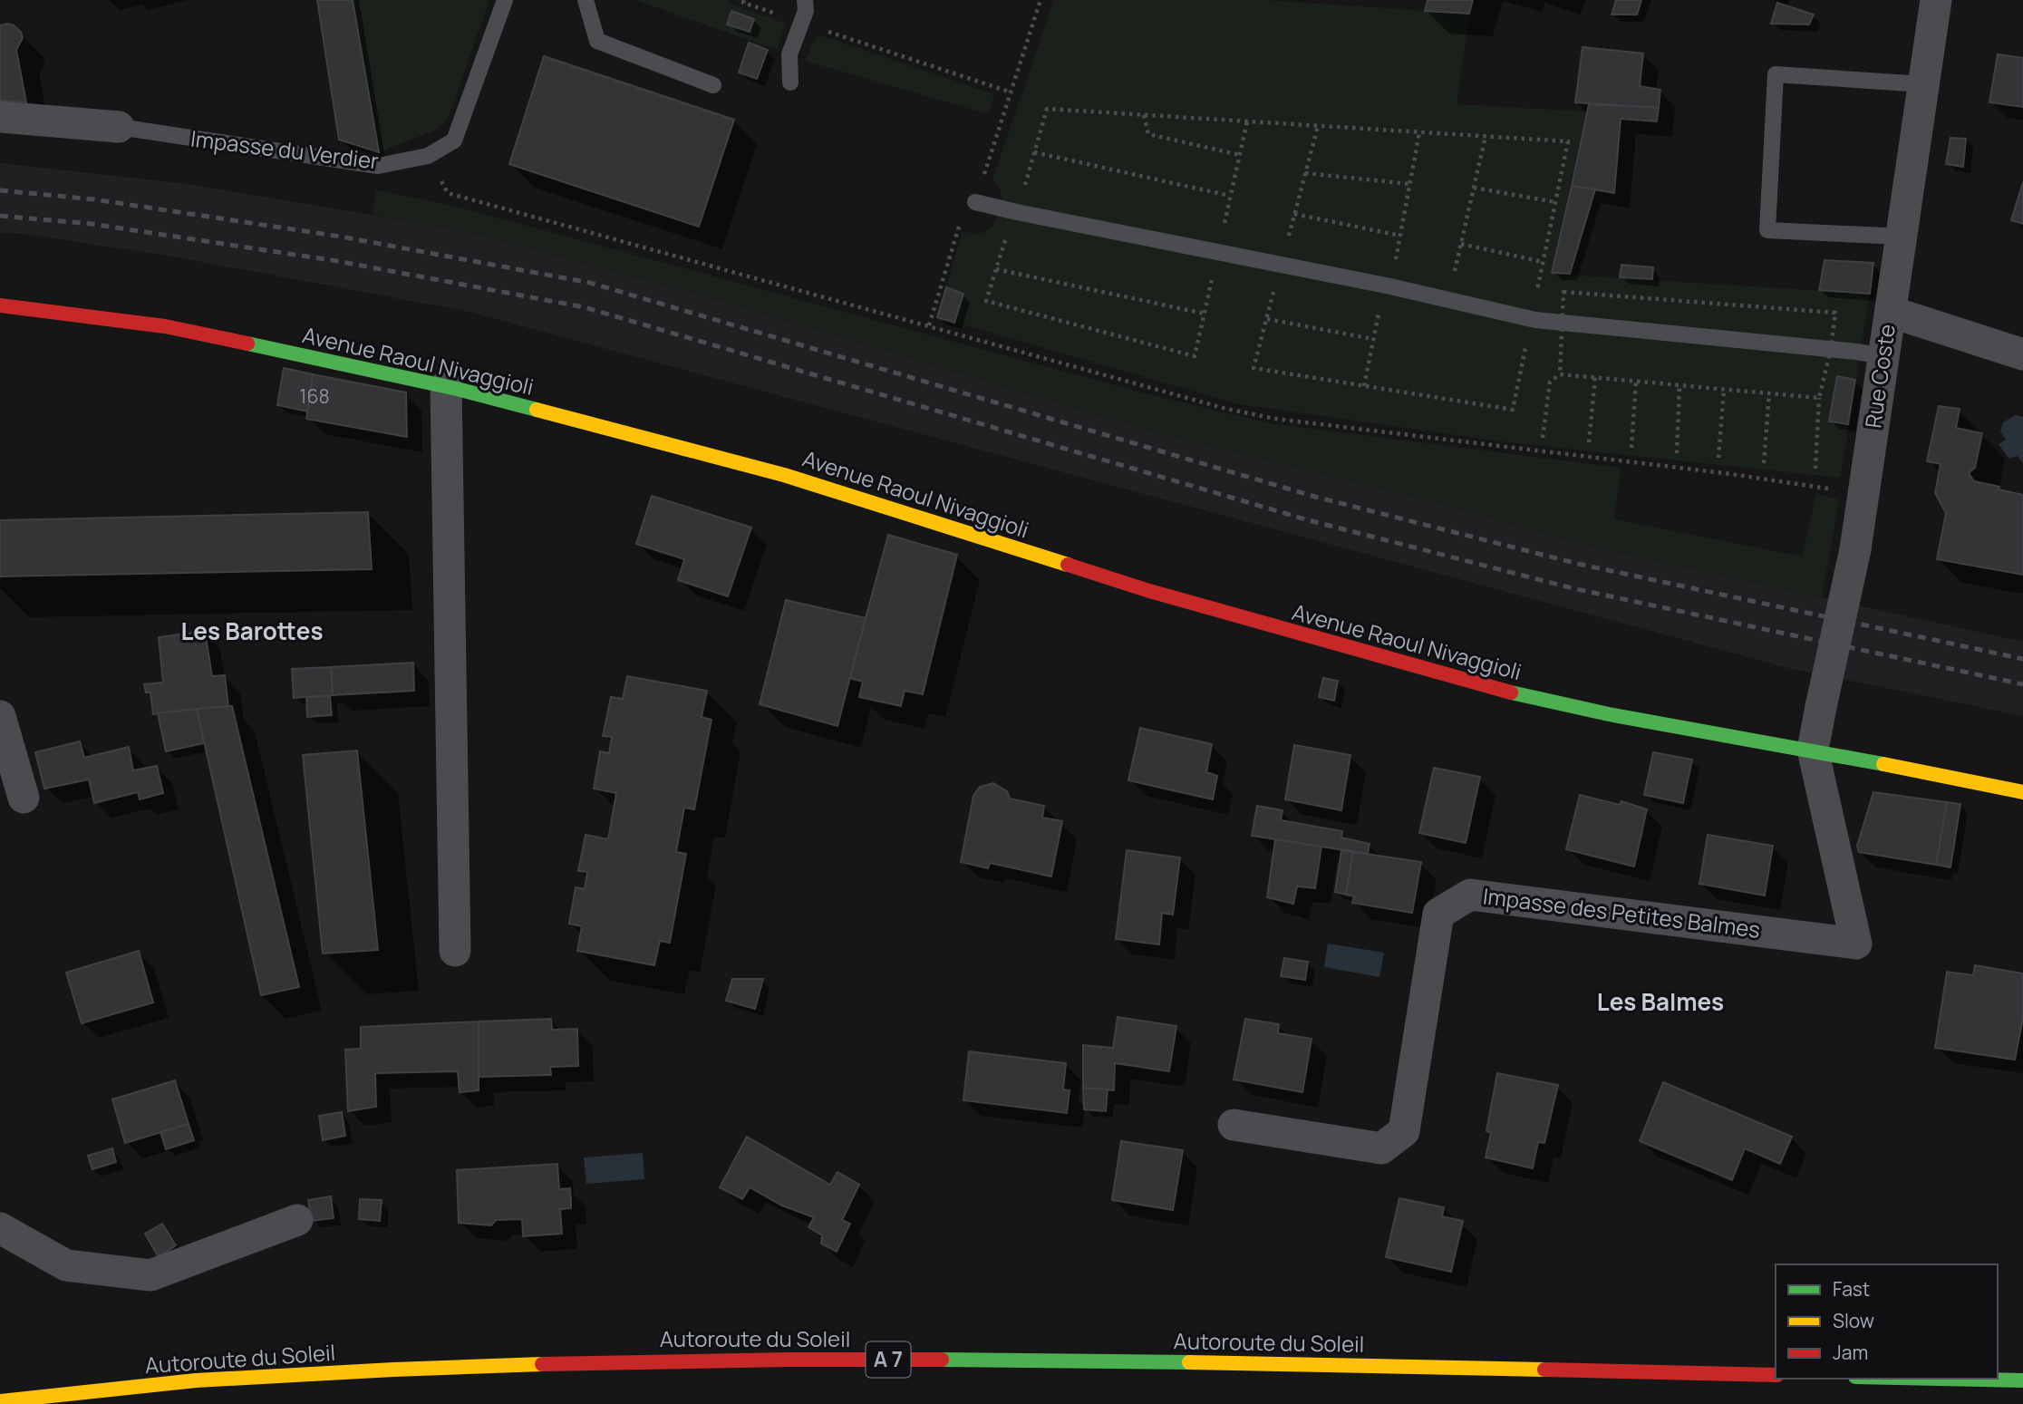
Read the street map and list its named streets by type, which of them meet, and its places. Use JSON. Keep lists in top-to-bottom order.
{
  "streets": {
    "main road": ["Avenue Raoul Nivaggioli", "Autoroute du Soleil", "A 7"],
    "street": ["Impasse du Verdier", "Rue Coste", "Impasse des Petites Balmes"]
  },
  "crossings": [
    ["Avenue Raoul Nivaggioli", "Rue Coste"],
    ["Avenue Raoul Nivaggioli", "Impasse des Petites Balmes"],
    ["Rue Coste", "Impasse des Petites Balmes"]
  ],
  "districts": ["Les Barottes", "Les Balmes"],
  "house_numbers": ["168"],
  "legend": ["Fast", "Slow", "Jam"]
}
